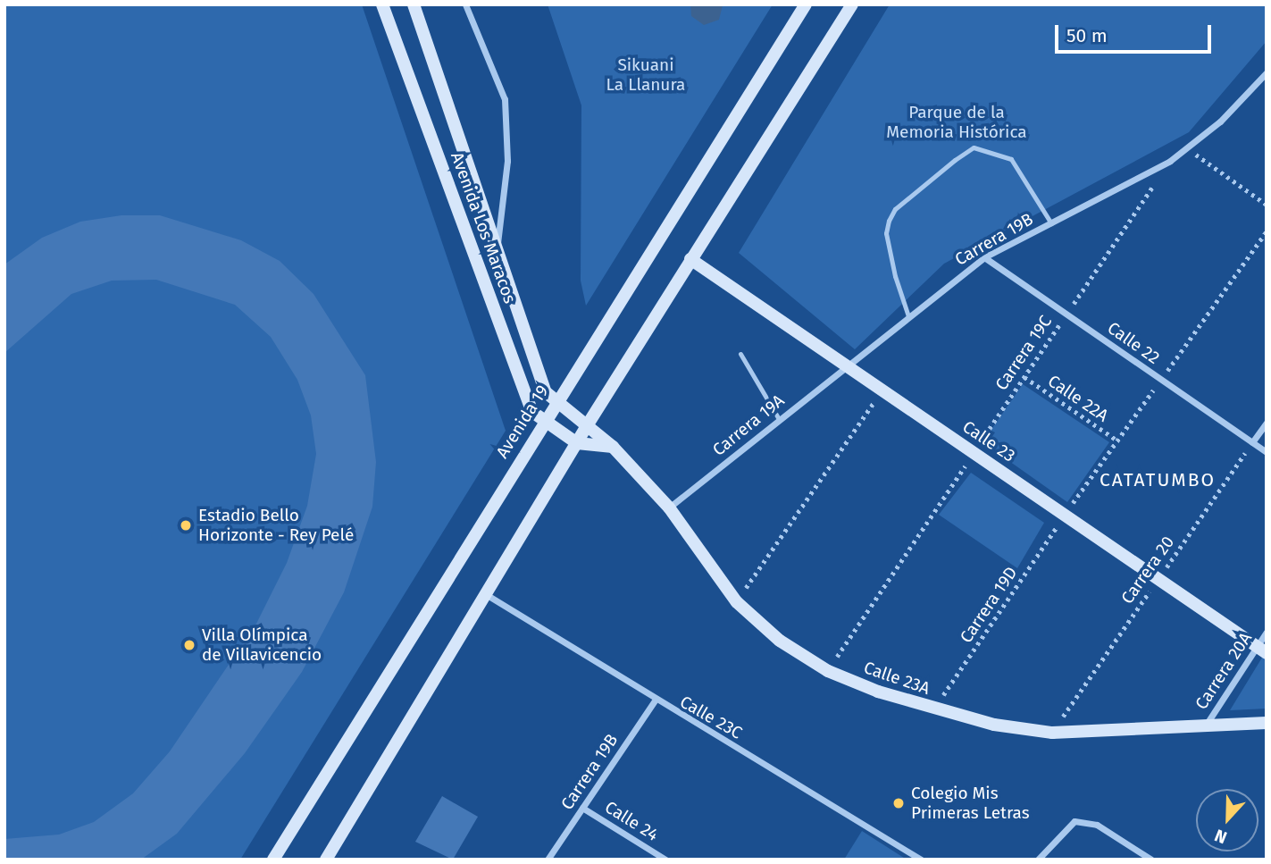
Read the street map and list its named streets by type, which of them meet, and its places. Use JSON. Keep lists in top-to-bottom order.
{
  "streets": {
    "street": [
      "Avenida Los Maracos",
      "Carrera 19B",
      "Calle 22",
      "Avenida 19",
      "Carrera 19A",
      "Calle 23",
      "Carrera 20A",
      "Calle 23A",
      "Calle 23C",
      "Calle 24"
    ],
    "path": [
      "Carrera 19C",
      "Calle 22A",
      "Carrera 20",
      "Carrera 19D"
    ]
  },
  "crossings": [
    ["Avenida Los Maracos", "Avenida 19"],
    ["Avenida Los Maracos", "Calle 23A"],
    ["Carrera 19B", "Calle 22"],
    ["Carrera 19B", "Carrera 19C"],
    ["Carrera 19B", "Carrera 19A"],
    ["Carrera 19B", "Calle 23"],
    ["Carrera 19B", "Calle 23C"],
    ["Carrera 19B", "Calle 24"],
    ["Calle 22", "Carrera 19C"],
    ["Calle 22", "Carrera 20"],
    ["Carrera 19C", "Calle 22A"],
    ["Carrera 19C", "Calle 23"],
    ["Carrera 19C", "Calle 23A"],
    ["Carrera 19A", "Calle 23"],
    ["Carrera 19A", "Calle 23A"],
    ["Calle 23", "Carrera 20"],
    ["Calle 23", "Carrera 19D"],
    ["Calle 23", "Carrera 20A"],
    ["Carrera 20", "Calle 23A"],
    ["Carrera 19D", "Calle 23A"],
    ["Carrera 20A", "Calle 23A"]
  ],
  "districts": ["CATATUMBO"],
  "parks": ["Sikuani La Llanura", "Parque de la Memoria Histórica"],
  "places": ["Estadio Bello Horizonte - Rey Pelé", "Villa Olímpica de Villavicencio", "Colegio Mis Primeras Letras"],
  "scale_bar": "50 m",
  "north": "bottom"
}
